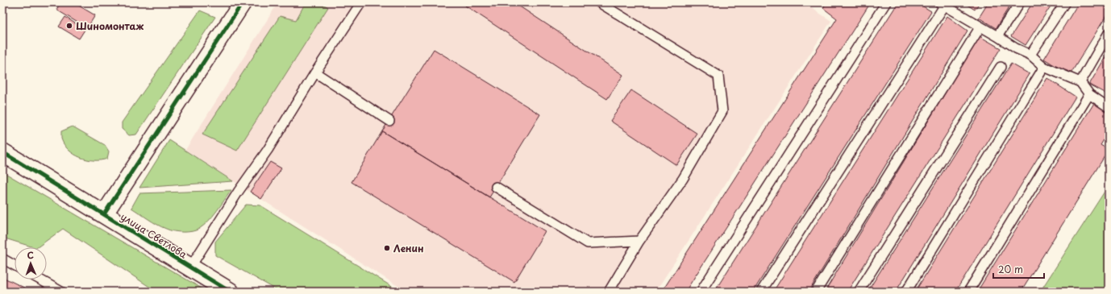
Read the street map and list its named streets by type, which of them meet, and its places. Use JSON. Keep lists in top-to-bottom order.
{
  "streets": {
    "street": ["улица Светлова"]
  },
  "places": ["Шиномонтаж", "Ленин"],
  "scale_bar": "20 m",
  "north": "top"
}
